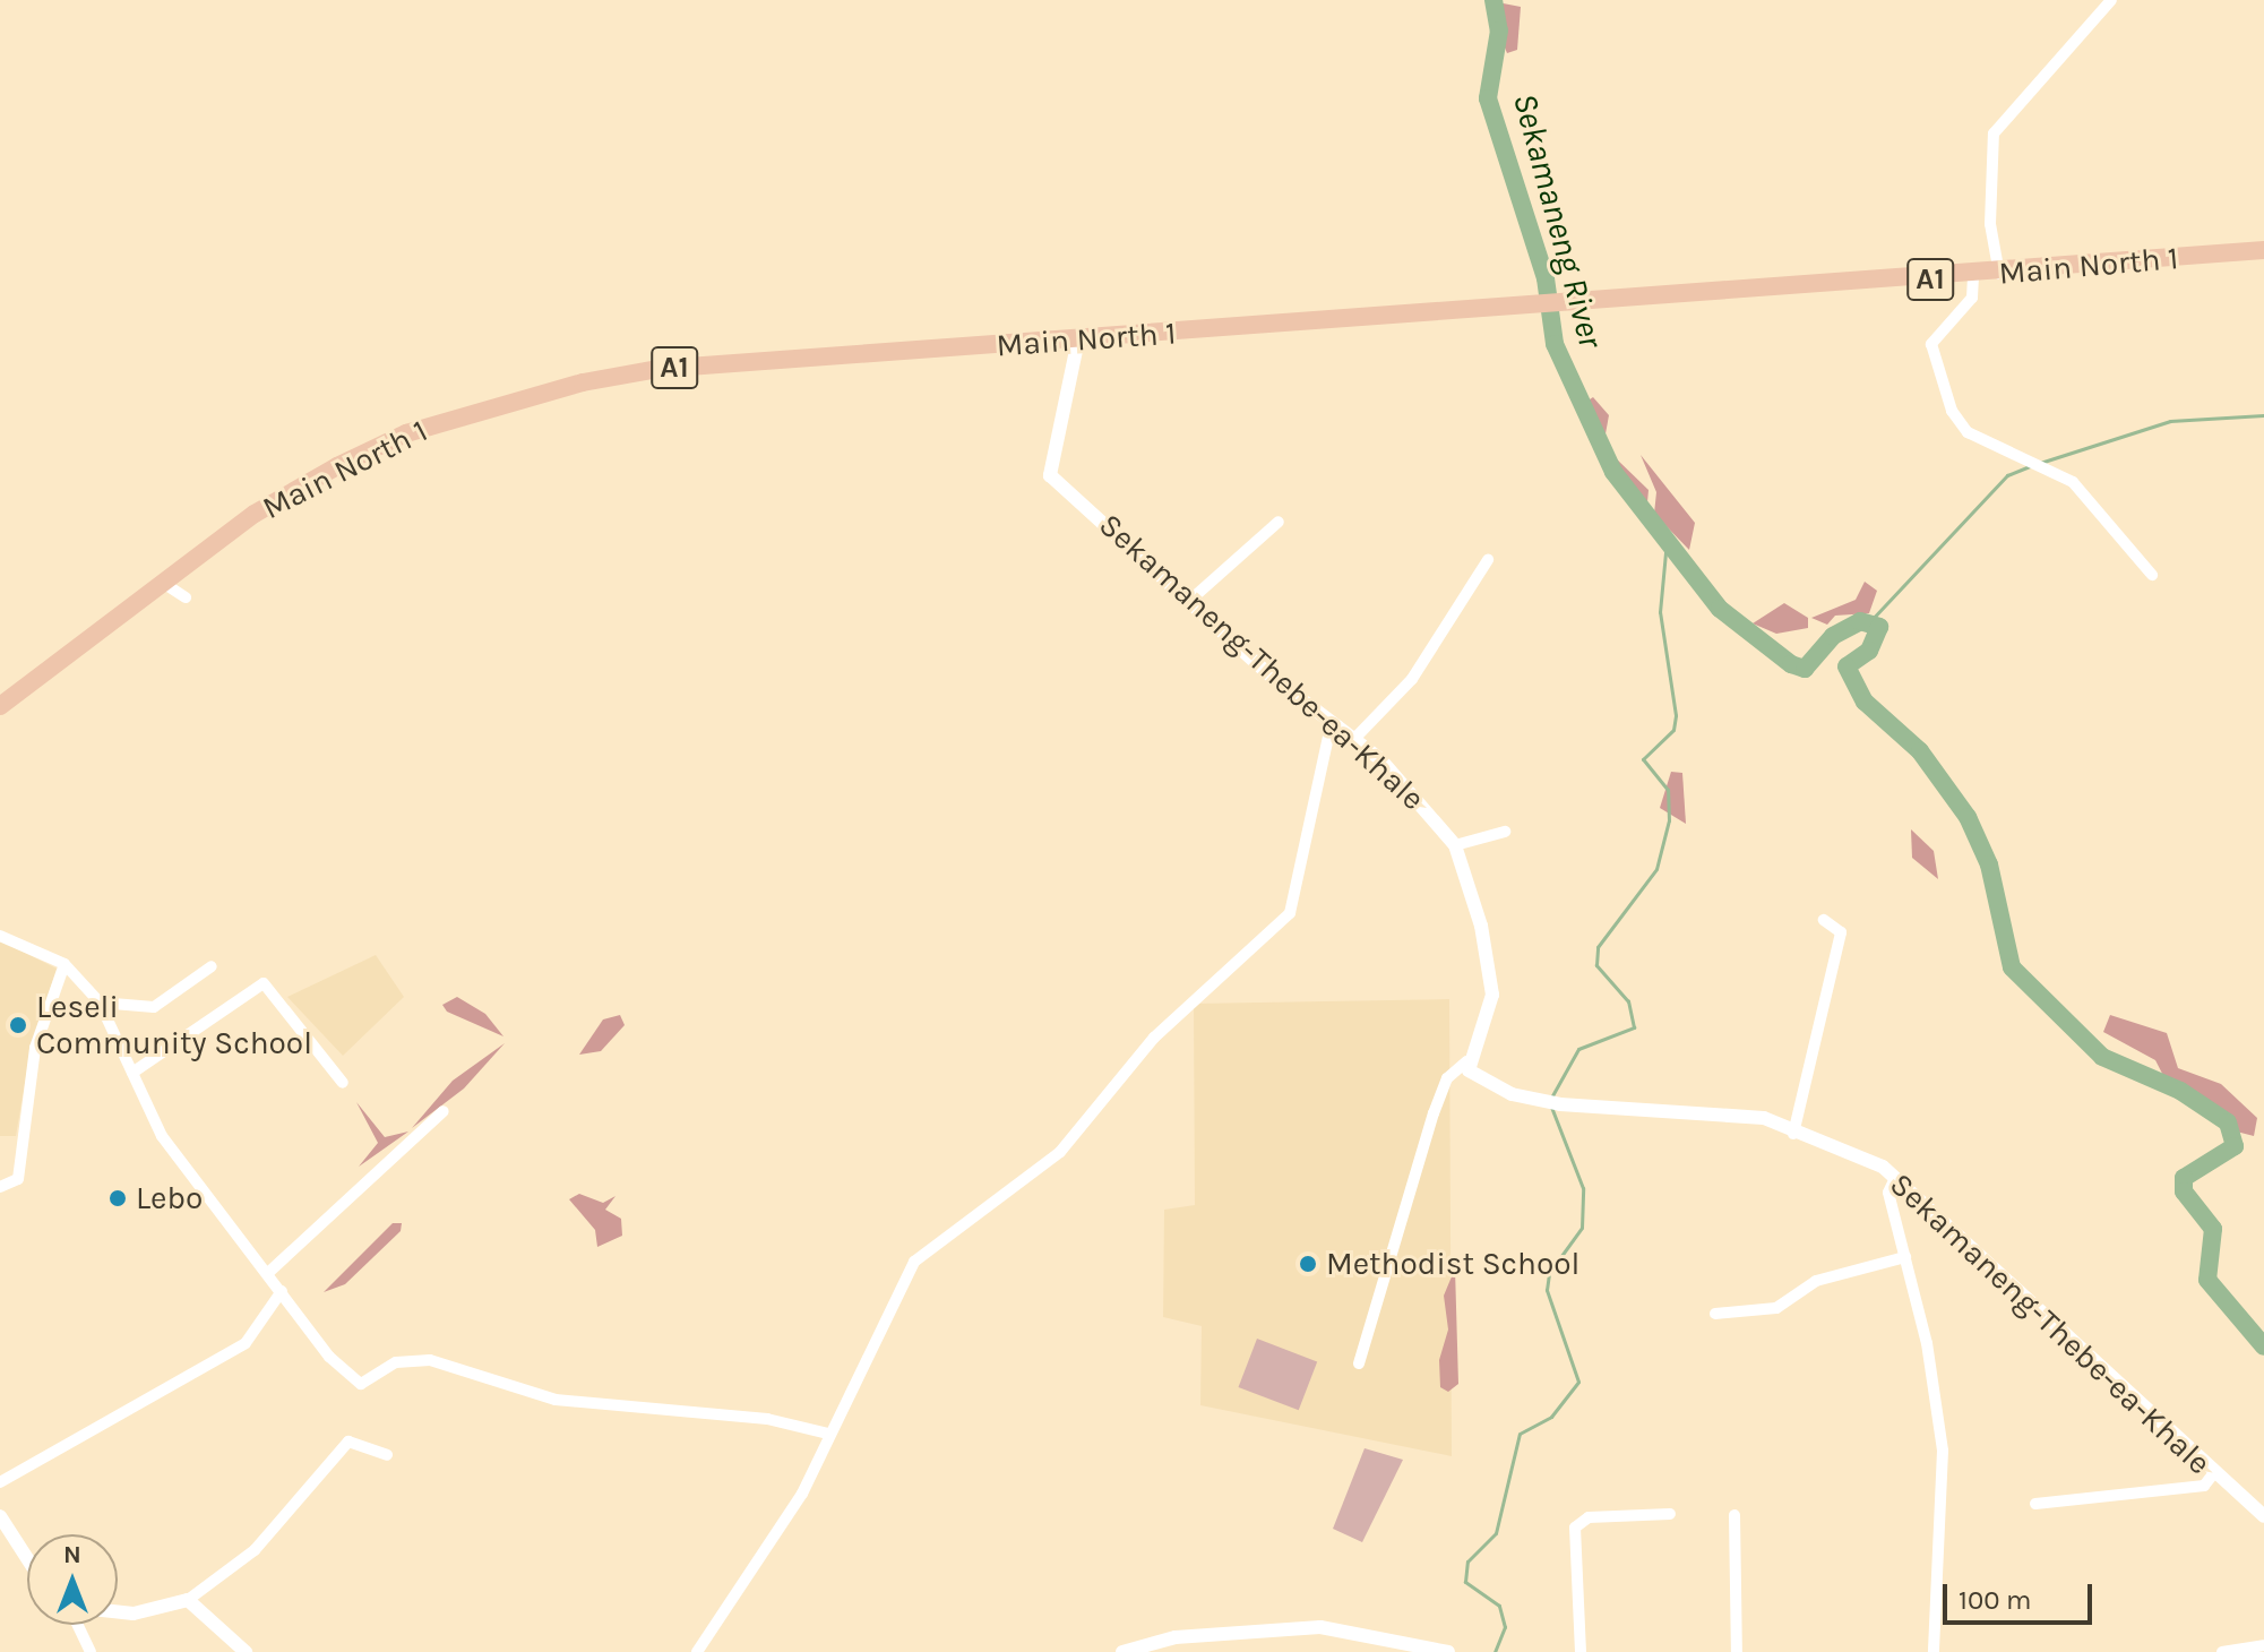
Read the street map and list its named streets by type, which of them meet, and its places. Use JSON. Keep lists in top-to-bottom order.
{
  "streets": {
    "main road": ["Main North 1", "A1"],
    "street": ["Sekamaneng-Thebe-ea-Khale"]
  },
  "crossings": [
    ["Main North 1", "Sekamaneng-Thebe-ea-Khale"]
  ],
  "water": ["Sekamaneng River"],
  "places": ["Leseli Community School", "Lebo", "Methodist School"],
  "scale_bar": "100 m",
  "north": "top"
}
